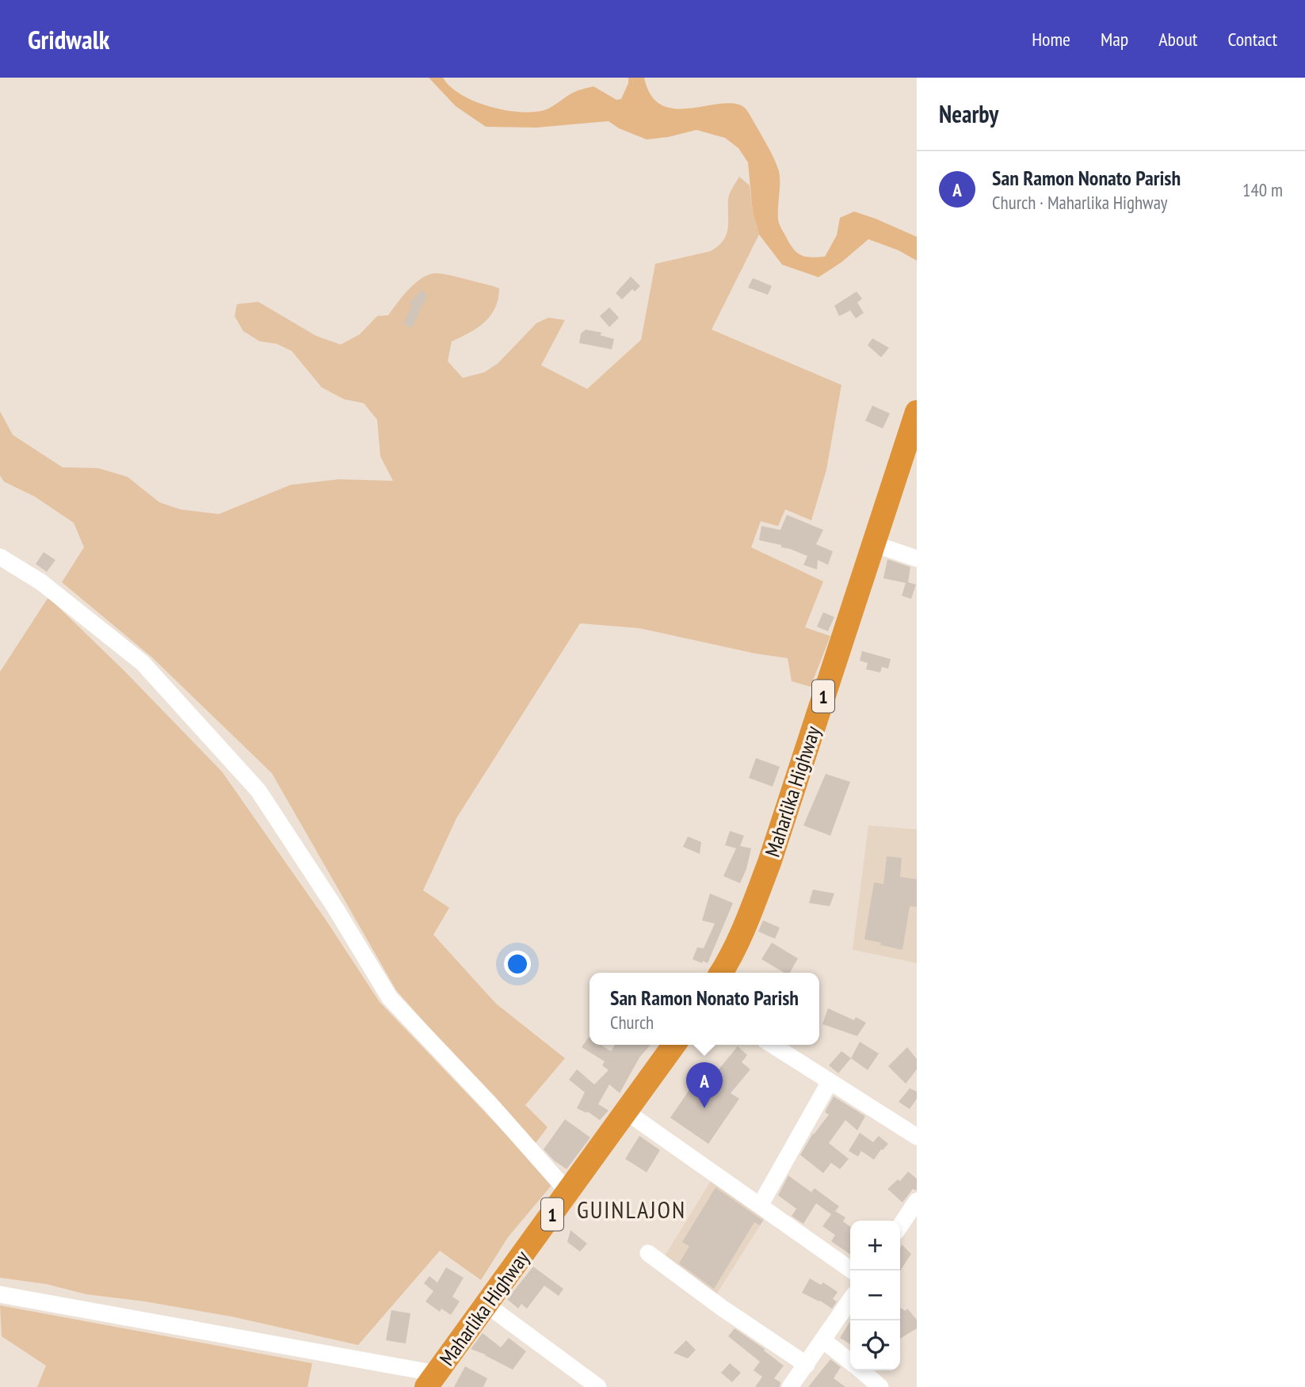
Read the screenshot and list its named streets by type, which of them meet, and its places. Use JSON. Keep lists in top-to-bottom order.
{
  "streets": {
    "highway": ["1", "Maharlika Highway"]
  },
  "districts": ["GUINLAJON"],
  "page": {
    "header": "Gridwalk",
    "nav": [
      "Home",
      "Map",
      "About",
      "Contact"
    ],
    "heading": "Nearby",
    "list": [
      {
        "mark": "A",
        "name": "San Ramon Nonato Parish",
        "note": "Church · Maharlika Highway",
        "value": "140 m"
      }
    ],
    "popup": ["San Ramon Nonato Parish", "Church"],
    "pins": "A",
    "map_buttons": ["+", "−"]
  }
}
